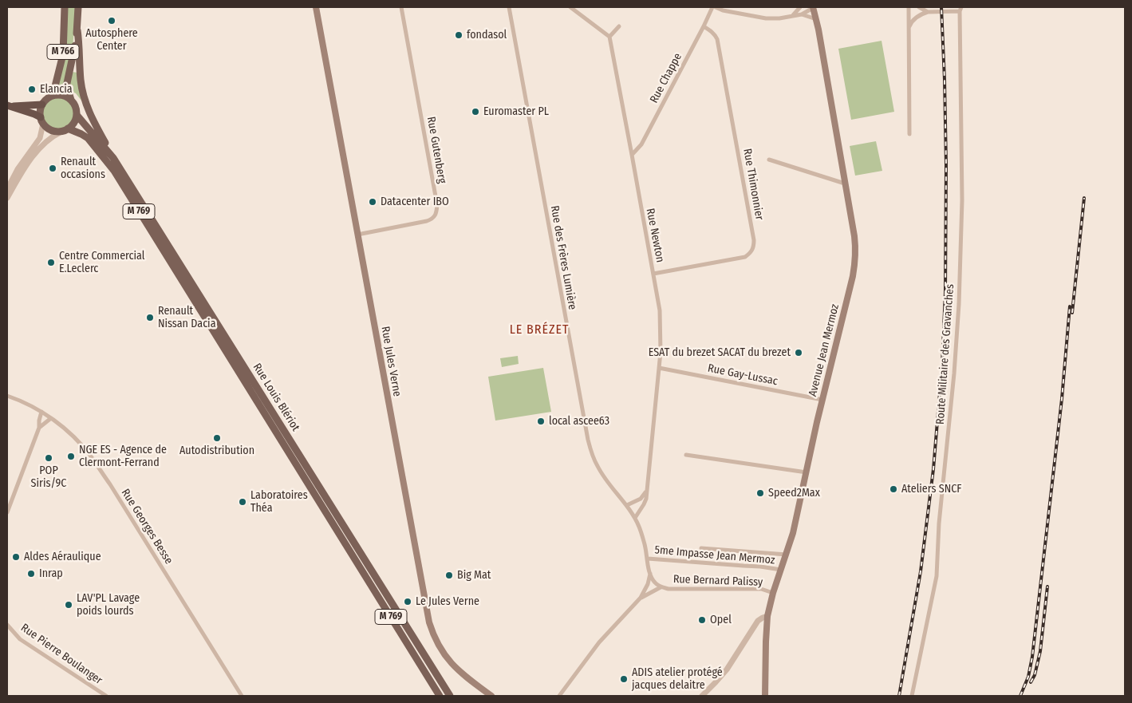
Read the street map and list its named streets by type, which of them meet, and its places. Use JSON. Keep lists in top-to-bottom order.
{
  "streets": {
    "main road": [
      "M 766",
      "M 769",
      "Avenue Jean Mermoz",
      "Rue Jules Verne",
      "Rue Louis Blériot"
    ],
    "street": [
      "Rue Chappe",
      "Rue Gutenberg",
      "Rue Thimonnier",
      "Rue Newton",
      "Rue des Frères Lumière",
      "Route Militaire des Gravanches",
      "Rue Gay-Lussac",
      "Rue Georges Besse",
      "5me Impasse Jean Mermoz",
      "Rue Bernard Palissy",
      "Rue Pierre Boulanger"
    ]
  },
  "crossings": [
    ["M 766", "Rue Louis Blériot"],
    ["Rue Chappe", "Rue Thimonnier"],
    ["Rue Chappe", "Rue Newton"],
    ["Rue Gutenberg", "Rue Jules Verne"],
    ["Rue Thimonnier", "Rue Newton"],
    ["Rue Newton", "Rue des Frères Lumière"],
    ["Rue Newton", "Rue Gay-Lussac"],
    ["Rue des Frères Lumière", "5me Impasse Jean Mermoz"],
    ["Rue des Frères Lumière", "Rue Bernard Palissy"],
    ["Avenue Jean Mermoz", "Rue Gay-Lussac"],
    ["Avenue Jean Mermoz", "5me Impasse Jean Mermoz"],
    ["Avenue Jean Mermoz", "Rue Bernard Palissy"]
  ],
  "districts": ["LE BRÉZET"],
  "places": [
    "Autosphere Center",
    "fondasol",
    "Elancia",
    "Euromaster PL",
    "Renault occasions",
    "Datacenter IBO",
    "Centre Commercial E.Leclerc",
    "Renault Nissan Dacia",
    "ESAT du brezet SACAT du brezet",
    "local ascee63",
    "Autodistribution",
    "NGE ES - Agence de Clermont-Ferrand",
    "POP Siris/9C",
    "Ateliers SNCF",
    "Speed2Max",
    "Laboratoires Théa",
    "Aldes Aéraulique",
    "Inrap",
    "Big Mat",
    "Le Jules Verne",
    "LAV'PL Lavage poids lourds",
    "Opel",
    "ADIS atelier protégé jacques delaitre"
  ]
}
